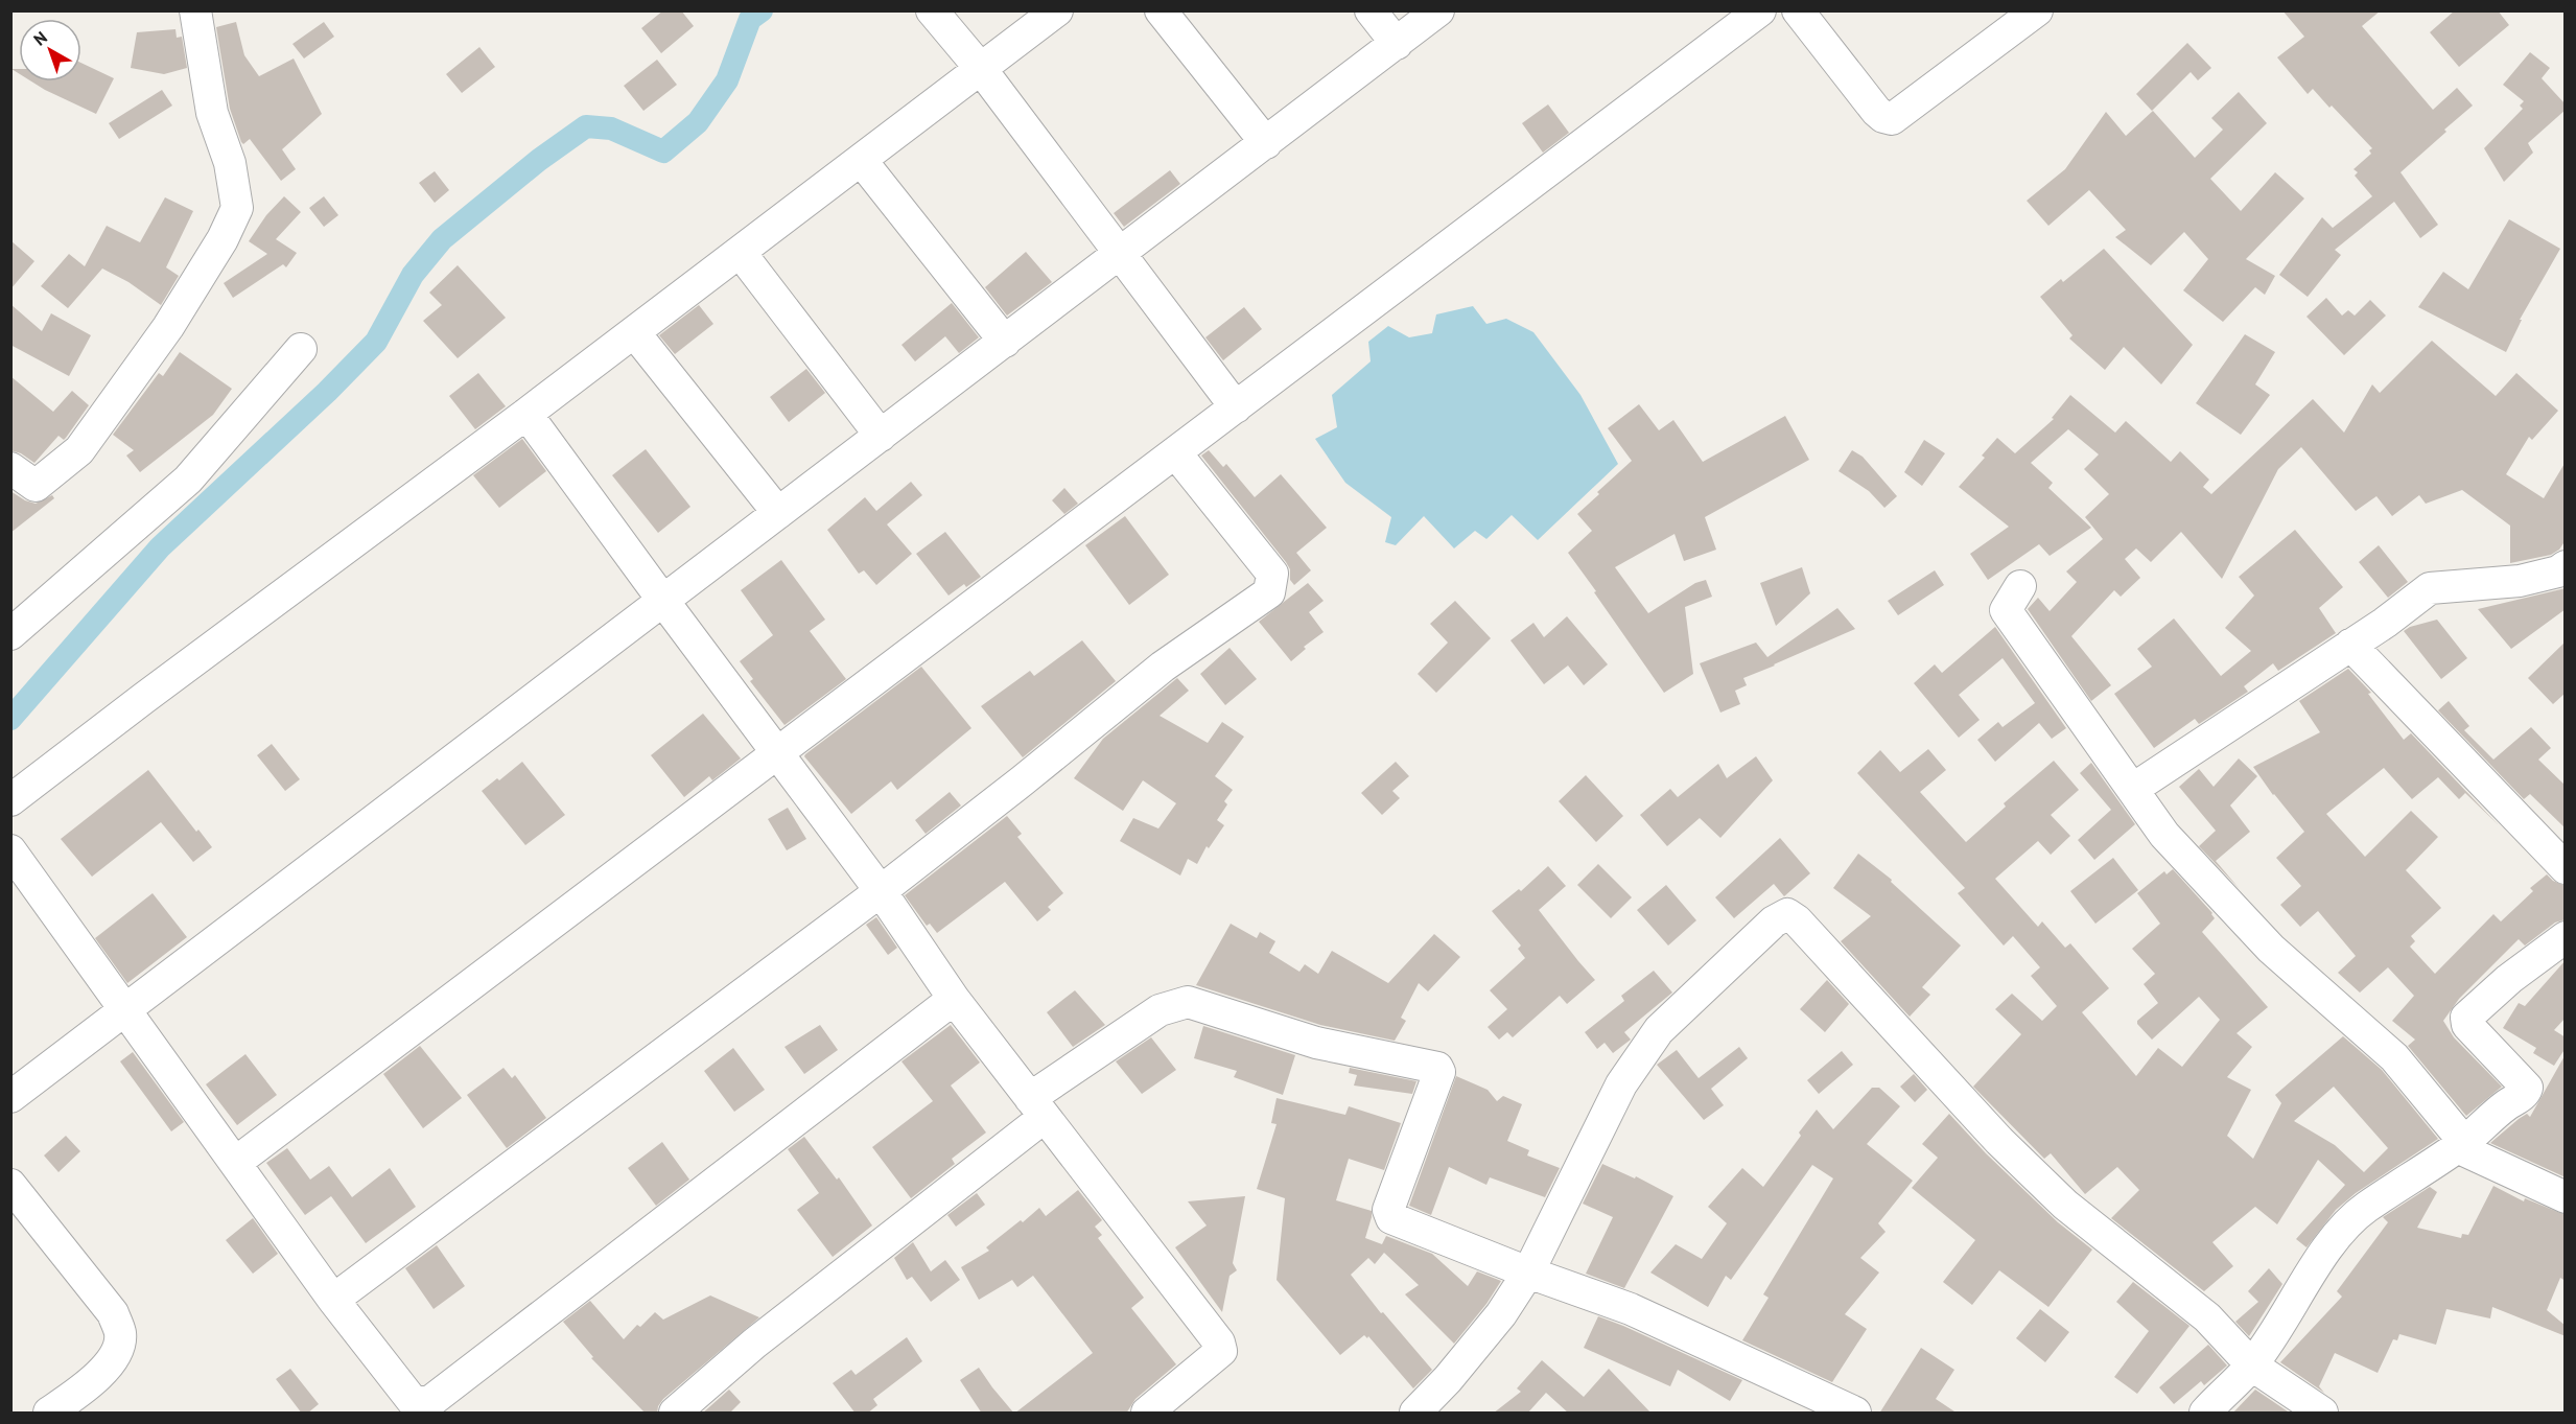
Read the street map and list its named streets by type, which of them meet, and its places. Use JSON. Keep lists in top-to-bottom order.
{
  "north": "top left"
}
